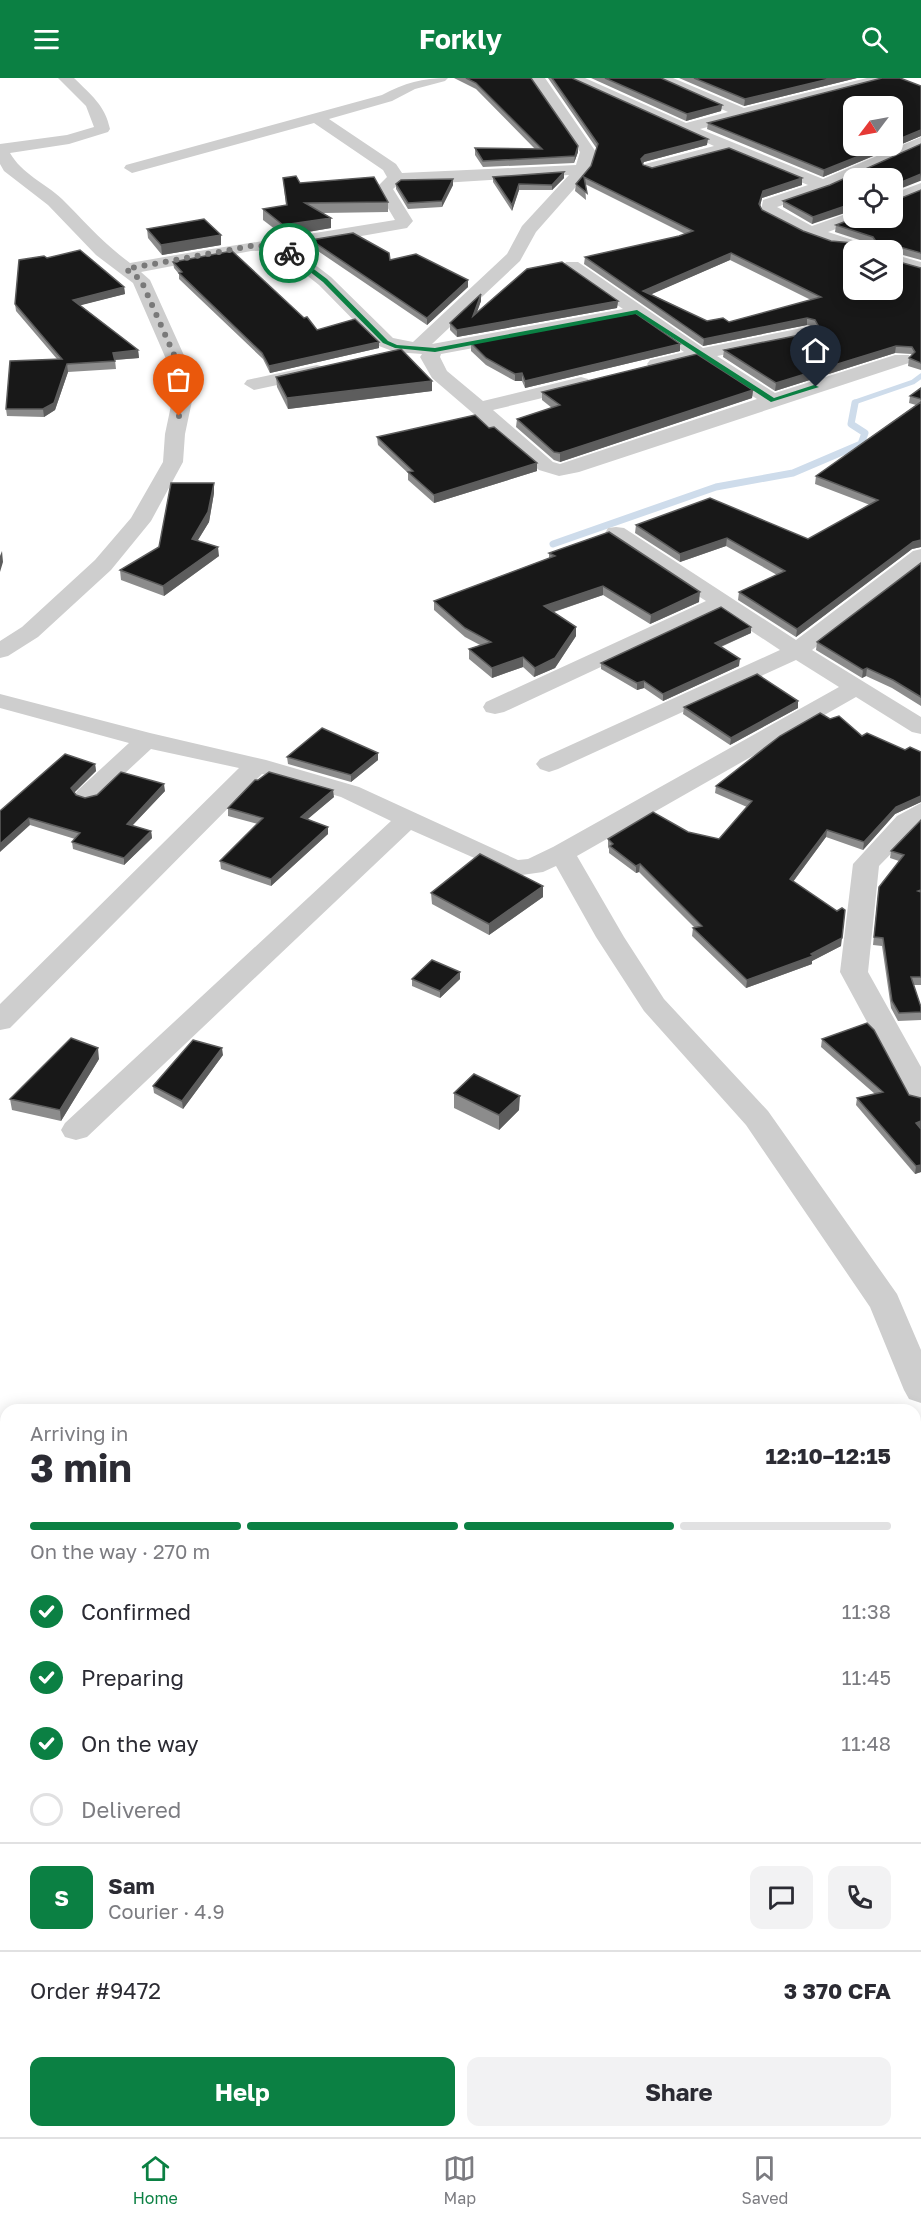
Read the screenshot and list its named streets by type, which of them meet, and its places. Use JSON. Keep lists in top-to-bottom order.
{
  "north": "bottom left",
  "page": {
    "header": "Forkly",
    "heading": ["3 min", "Arriving in", "12:10–12:15"],
    "panel": [
      "Sam",
      "Courier · 4.9",
      "Order #9472",
      "3 370 CFA"
    ],
    "bar": "On the way · 270 m",
    "list": [
      ["Confirmed", "11:38"],
      ["Preparing", "11:45"],
      ["On the way", "11:48"],
      "Delivered"
    ],
    "round": "S",
    "buttons": ["Help", "Share"],
    "tabs": ["Home", "Map", "Saved"]
  }
}
